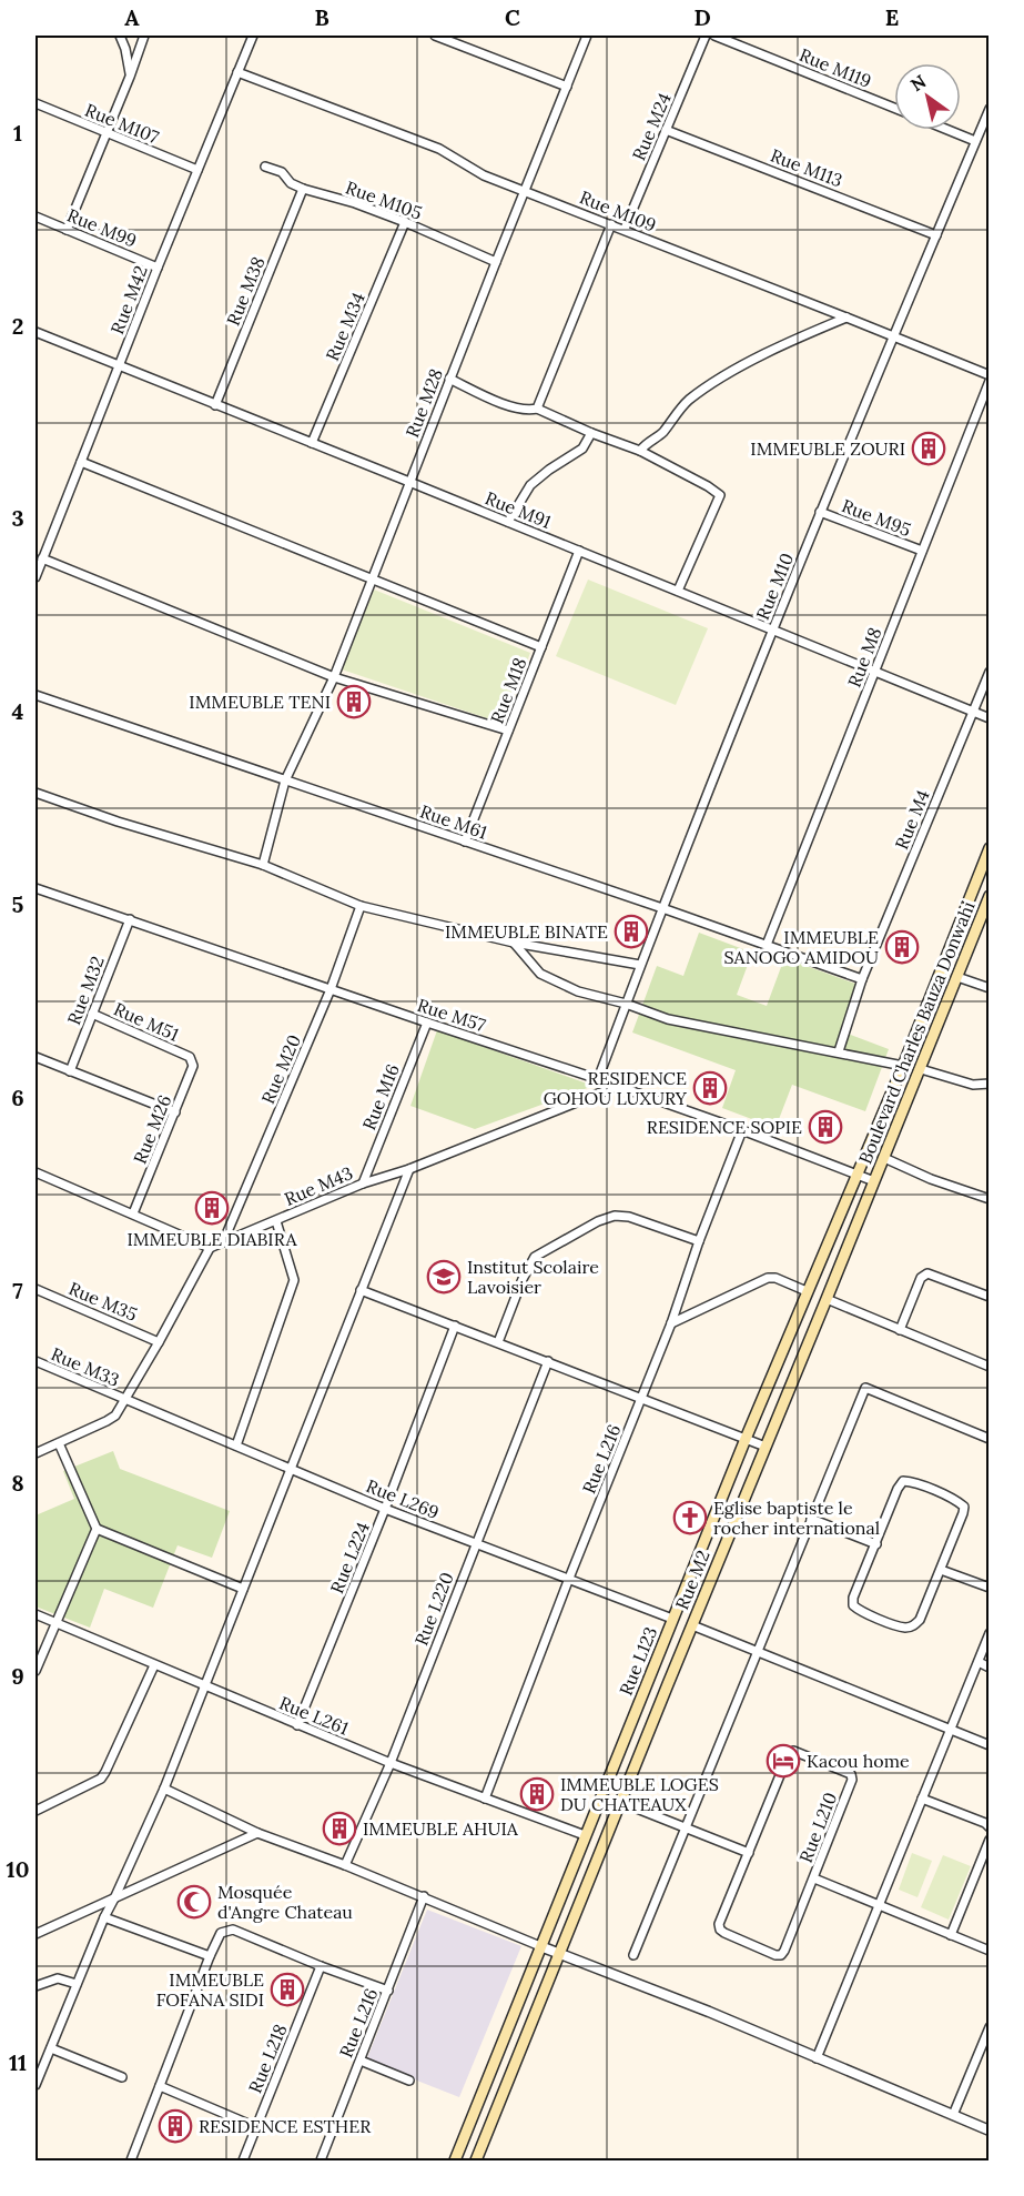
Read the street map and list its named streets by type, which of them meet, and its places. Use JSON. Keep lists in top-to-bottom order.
{
  "streets": {
    "main road": ["Boulevard Charles Bauza Donwahi", "Rue M2", "Rue L123"],
    "street": [
      "Rue M119",
      "Rue M107",
      "Rue M24",
      "Rue M113",
      "Rue M105",
      "Rue M109",
      "Rue M99",
      "Rue M38",
      "Rue M42",
      "Rue M34",
      "Rue M28",
      "Rue M91",
      "Rue M95",
      "Rue M10",
      "Rue M8",
      "Rue M18",
      "Rue M4",
      "Rue M61",
      "Rue M32",
      "Rue M57",
      "Rue M51",
      "Rue M20",
      "Rue M16",
      "Rue M26",
      "Rue M43",
      "Rue M35",
      "Rue M33",
      "Rue L216",
      "Rue L269",
      "Rue L224",
      "Rue L220",
      "Rue L261",
      "Rue L210",
      "Rue L218"
    ]
  },
  "crossings": [
    ["Rue M107", "Rue M42"],
    ["Rue M24", "Rue M113"],
    ["Rue M24", "Rue M109"],
    ["Rue M113", "Rue M10"],
    ["Rue M105", "Rue M38"],
    ["Rue M105", "Rue M34"],
    ["Rue M105", "Rue M28"],
    ["Rue M109", "Rue M42"],
    ["Rue M109", "Rue M28"],
    ["Rue M109", "Rue M10"],
    ["Rue M99", "Rue M42"],
    ["Rue M38", "Rue M91"],
    ["Rue M42", "Rue M91"],
    ["Rue M34", "Rue M91"],
    ["Rue M28", "Rue M91"],
    ["Rue M28", "Rue M61"],
    ["Rue M91", "Rue M10"],
    ["Rue M91", "Rue M8"],
    ["Rue M91", "Rue M18"],
    ["Rue M91", "Rue M4"],
    ["Rue M95", "Rue M10"],
    ["Rue M95", "Rue M8"],
    ["Rue M10", "Rue M61"],
    ["Rue M10", "Rue M57"],
    ["Rue M8", "Rue M61"],
    ["Rue M18", "Rue M61"],
    ["Rue M4", "Rue M61"],
    ["Rue M32", "Rue M57"],
    ["Rue M32", "Rue M51"],
    ["Rue M57", "Boulevard Charles Bauza Donwahi"],
    ["Rue M57", "Rue M20"],
    ["Rue M57", "Rue M16"],
    ["Rue M57", "Rue M43"],
    ["Rue M57", "Rue L216"],
    ["Rue M57", "Rue M2"],
    ["Rue M57", "Rue L123"],
    ["Rue M51", "Rue M26"],
    ["Boulevard Charles Bauza Donwahi", "Rue M2"],
    ["Boulevard Charles Bauza Donwahi", "Rue L123"],
    ["Rue M20", "Rue M43"],
    ["Rue M16", "Rue M43"],
    ["Rue M33", "Rue L269"],
    ["Rue L216", "Rue L269"],
    ["Rue L216", "Rue L261"],
    ["Rue L269", "Rue L224"],
    ["Rue L269", "Rue L220"],
    ["Rue L269", "Rue L123"],
    ["Rue L224", "Rue L261"],
    ["Rue L220", "Rue L261"],
    ["Rue L123", "Rue L261"]
  ],
  "places": {
    "building": [
      "IMMEUBLE ZOURI",
      "IMMEUBLE TENI",
      "IMMEUBLE BINATE",
      "IMMEUBLE SANOGO AMIDOU",
      "RESIDENCE GOHOU LUXURY",
      "RESIDENCE SOPIE",
      "IMMEUBLE DIABIRA",
      "IMMEUBLE LOGES DU CHATEAUX",
      "IMMEUBLE AHUIA",
      "IMMEUBLE FOFANA SIDI",
      "RESIDENCE ESTHER"
    ],
    "school or university": ["Institut Scolaire Lavoisier"],
    "church": ["Eglise baptiste le rocher international"],
    "hotel": ["Kacou home"],
    "mosque": ["Mosquée d'Angre Chateau"]
  },
  "north": "top left",
  "grid": {
    "columns": [
      "A",
      "B",
      "C",
      "D",
      "E"
    ],
    "rows": [
      "1",
      "2",
      "3",
      "4",
      "5",
      "6",
      "7",
      "8",
      "9",
      "10",
      "11"
    ]
  }
}
